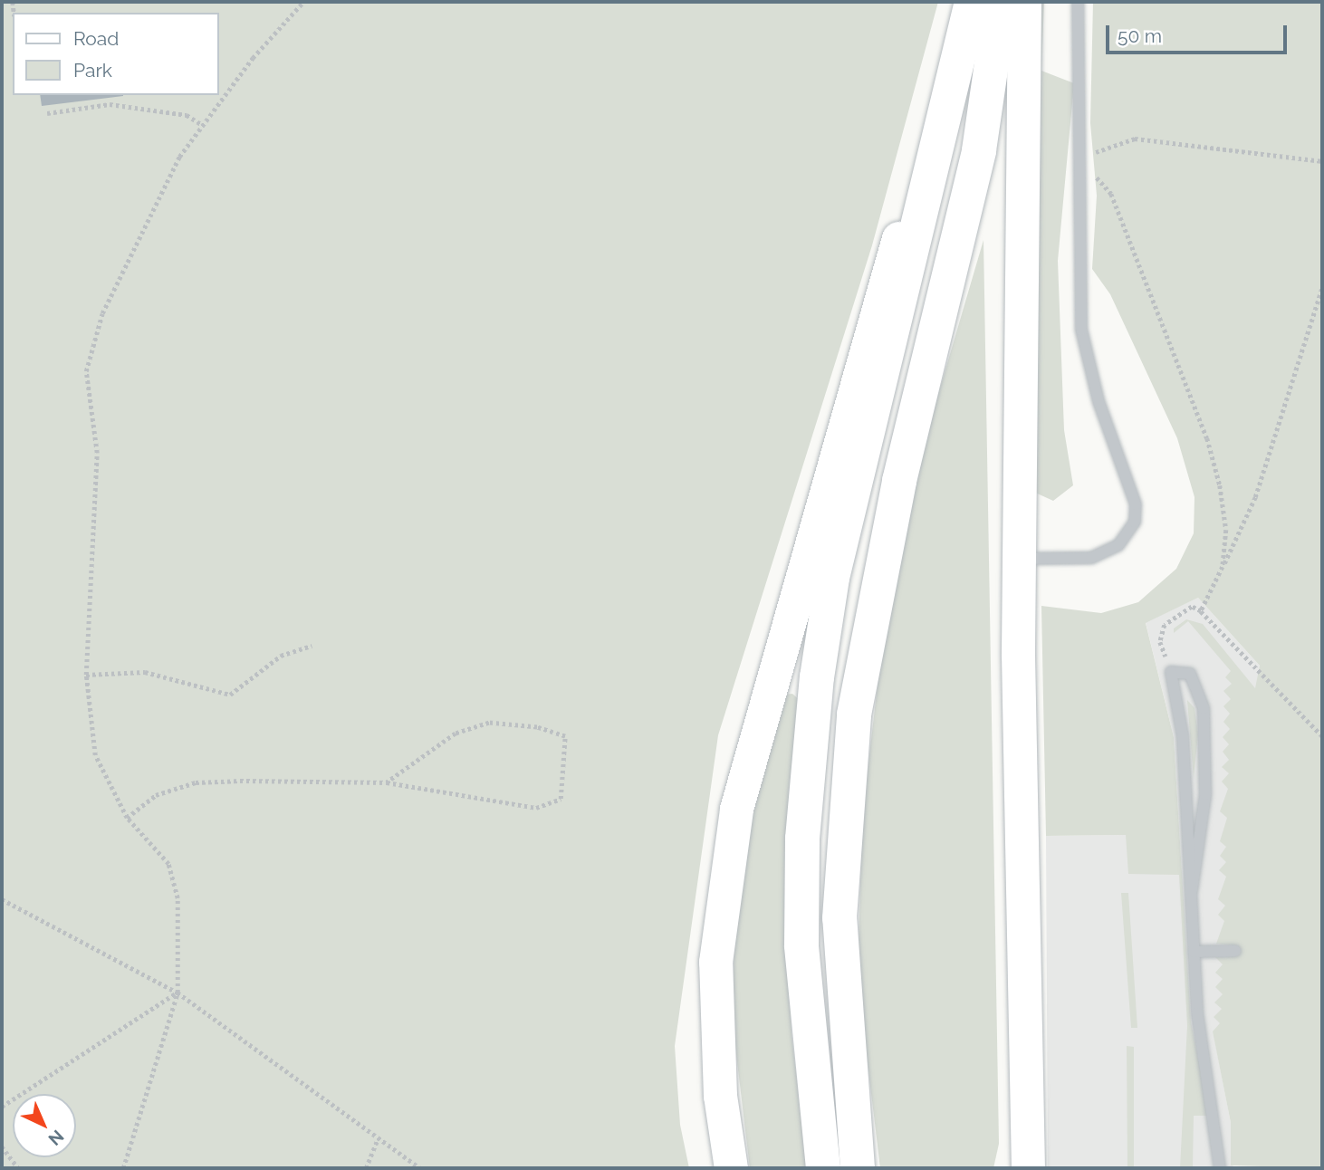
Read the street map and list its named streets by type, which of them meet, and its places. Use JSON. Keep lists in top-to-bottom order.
{
  "legend": ["Road", "Park"],
  "scale_bar": "50 m",
  "north": "bottom right"
}
